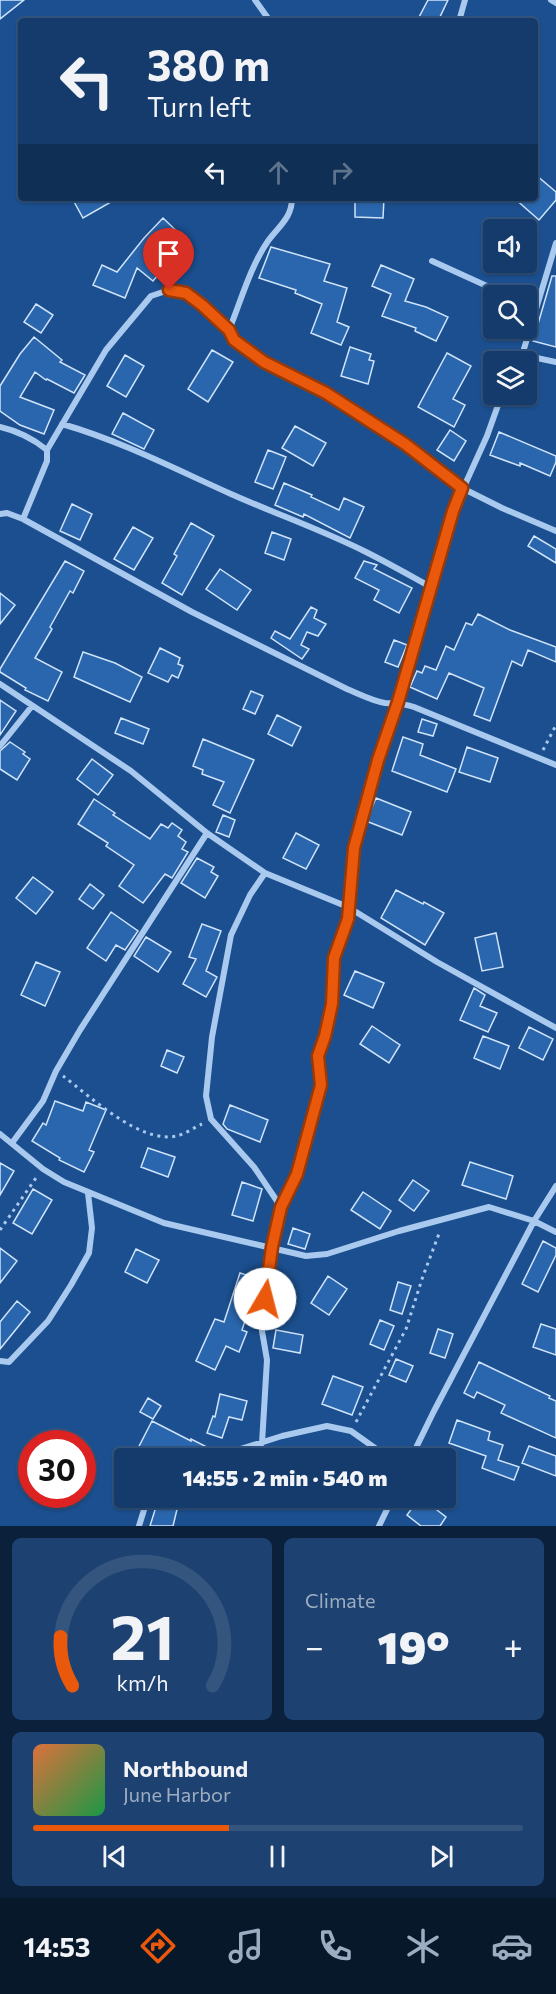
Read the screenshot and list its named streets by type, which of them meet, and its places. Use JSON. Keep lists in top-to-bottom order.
{
  "page": {
    "turn": ["380 m", "Turn left"],
    "limit": "30",
    "trip": "14:55 · 2 min · 540 m",
    "tile": "Climate",
    "heat": ["−", "19°", "+"],
    "song": ["Northbound", "June Harbor"],
    "tabs": "14:53",
    "gauge": ["21", "km/h"]
  }
}
